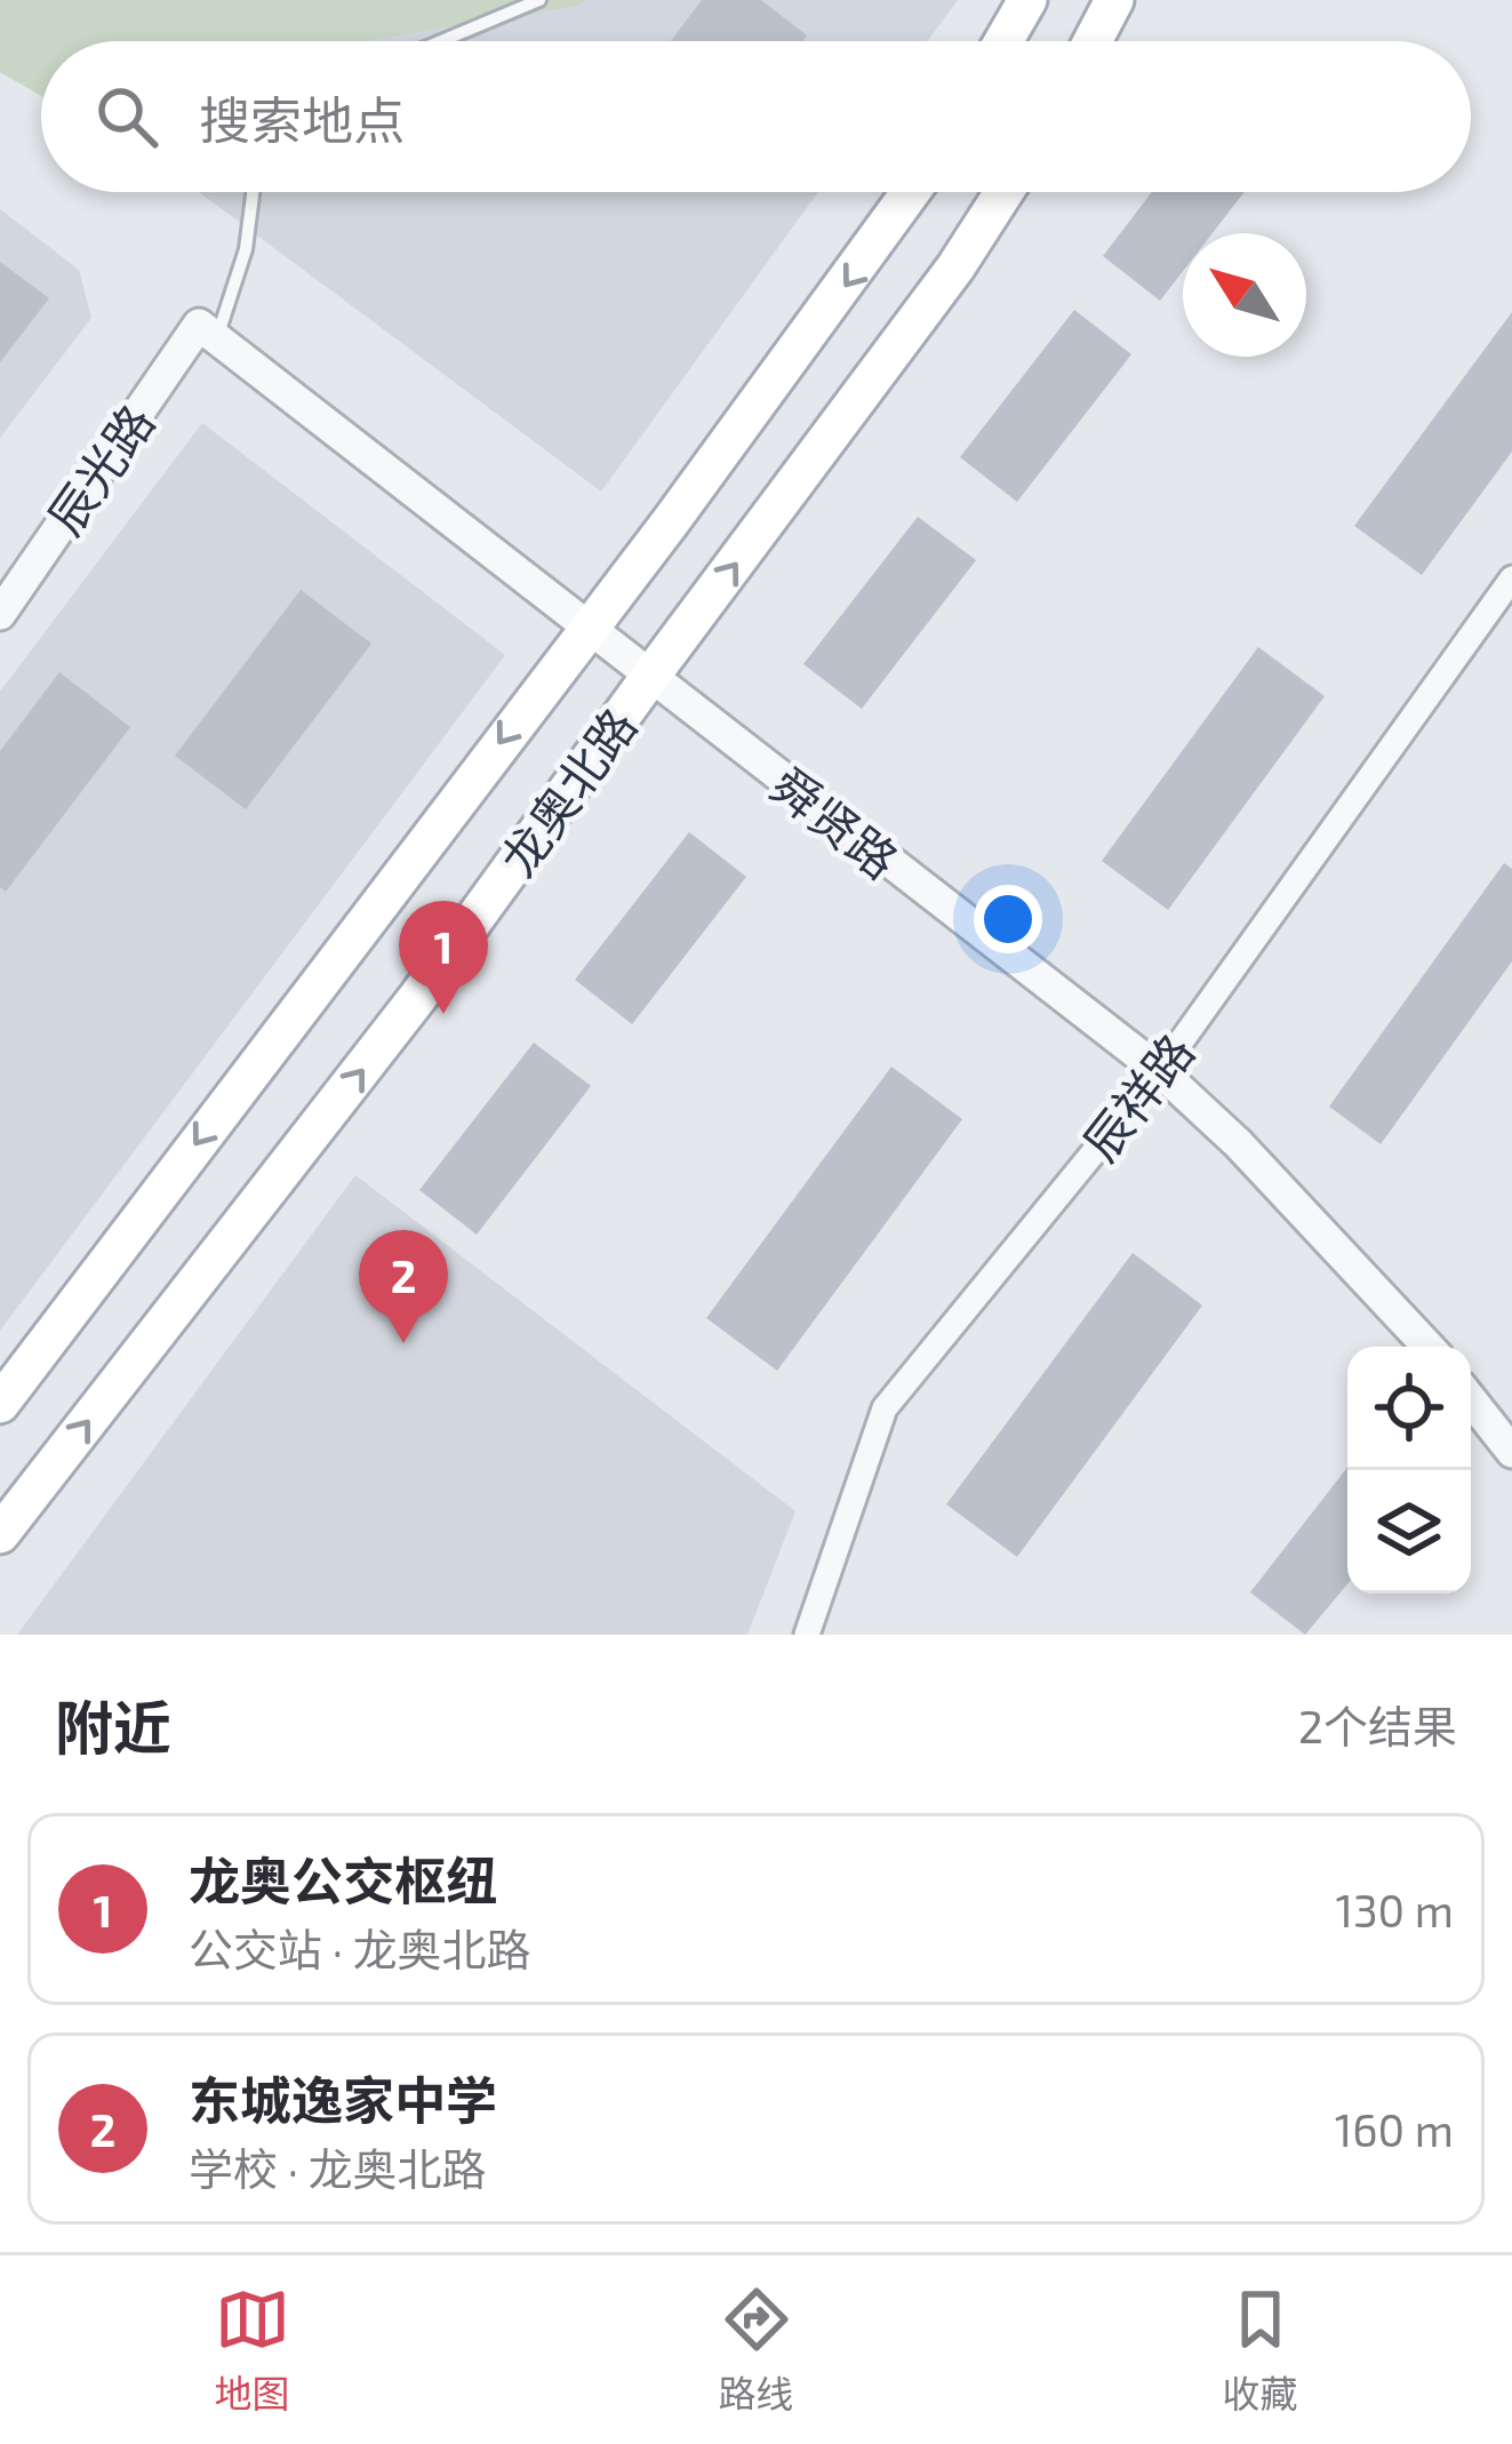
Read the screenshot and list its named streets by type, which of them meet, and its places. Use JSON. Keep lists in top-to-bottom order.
{
  "streets": {
    "main road": ["龙奥北路"],
    "street": ["辰光路", "舜贤路", "辰祥路"]
  },
  "crossings": [
    ["辰光路", "舜贤路"],
    ["龙奥北路", "舜贤路"],
    ["舜贤路", "辰祥路"]
  ],
  "north": "top left",
  "page": {
    "search": "搜索地点",
    "pins": ["1", "2"],
    "heading": ["附近", "2个结果"],
    "list": [
      {
        "mark": "1",
        "name": "龙奥公交枢纽",
        "note": "公交站 · 龙奥北路",
        "value": "130 m"
      },
      {
        "mark": "2",
        "name": "东城逸家中学",
        "note": "学校 · 龙奥北路",
        "value": "160 m"
      }
    ],
    "nav": ["地图", "路线", "收藏"]
  }
}
